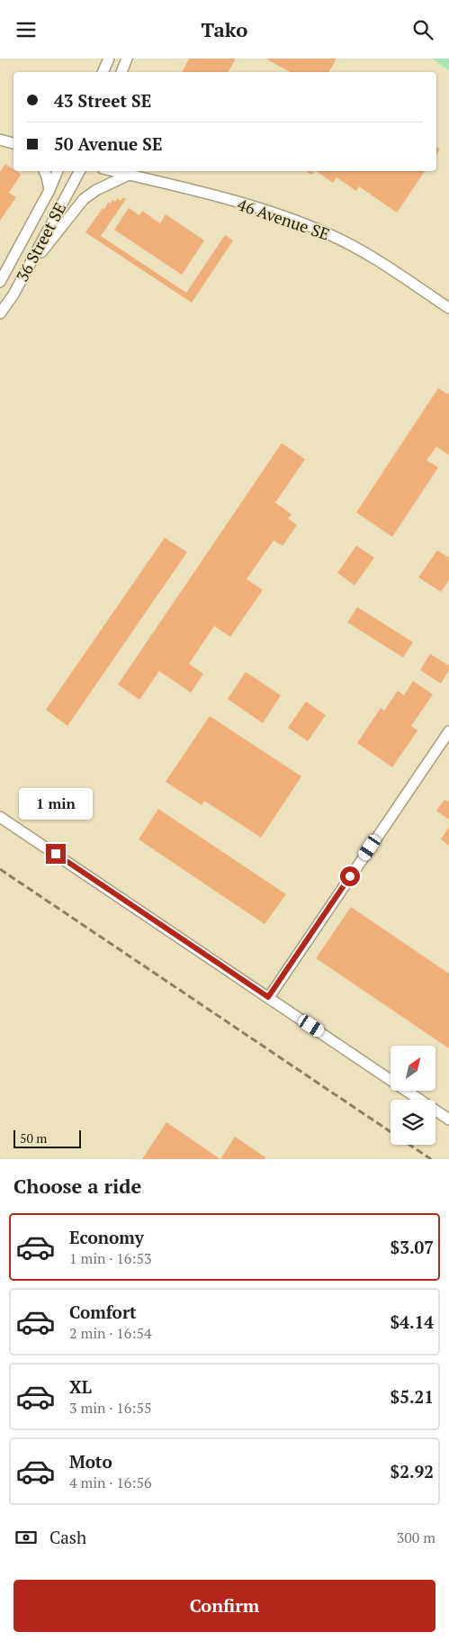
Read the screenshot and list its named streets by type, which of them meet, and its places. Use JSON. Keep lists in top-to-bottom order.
{
  "streets": {
    "street": ["46 Avenue SE", "36 Street SE"]
  },
  "scale_bar": "50 m",
  "north": "top right",
  "page": {
    "header": "Tako",
    "banner": ["43 Street SE", "50 Avenue SE"],
    "bubble": "1 min",
    "scale": "50 m",
    "heading": "Choose a ride",
    "list": [
      {
        "name": "Economy",
        "note": "1 min · 16:53",
        "value": "$3.07"
      },
      {
        "name": "Comfort",
        "note": "2 min · 16:54",
        "value": "$4.14"
      },
      {
        "name": "XL",
        "note": "3 min · 16:55",
        "value": "$5.21"
      },
      {
        "name": "Moto",
        "note": "4 min · 16:56",
        "value": "$2.92"
      }
    ],
    "pay": ["Cash", "300 m"],
    "buttons": "Confirm"
  }
}
